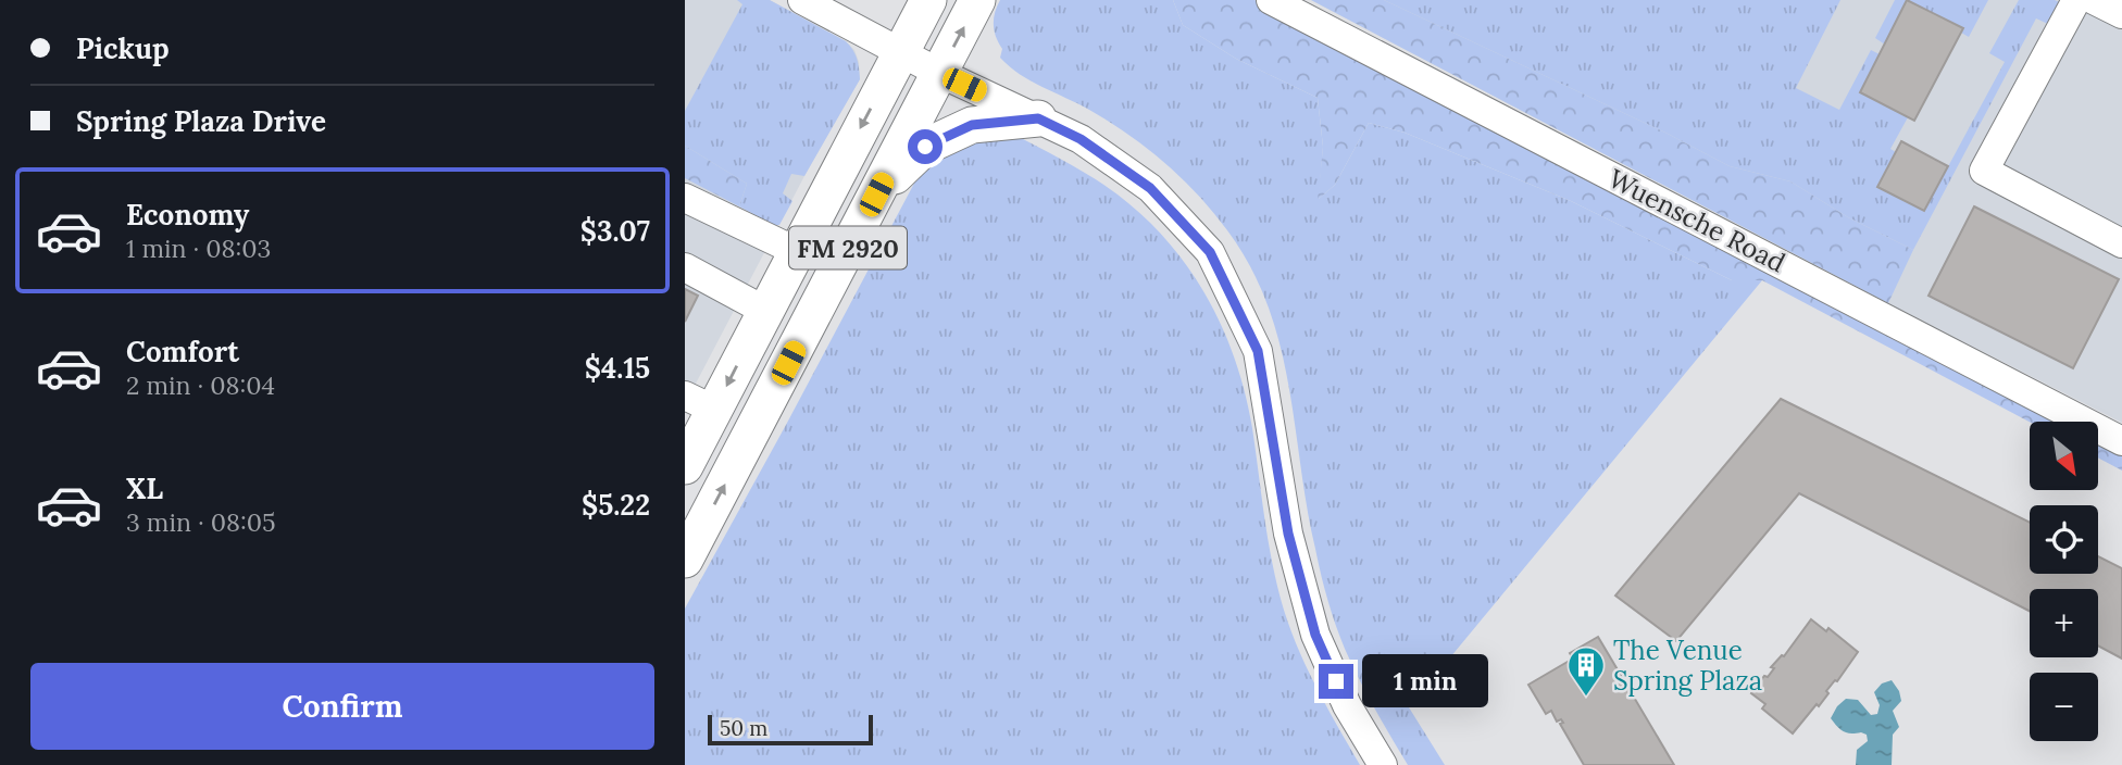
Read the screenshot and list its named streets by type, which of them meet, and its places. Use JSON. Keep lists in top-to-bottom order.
{
  "streets": {
    "main road": ["FM 2920"],
    "street": ["Wuensche Road"]
  },
  "places": {
    "building": ["The Venue Spring Plaza"]
  },
  "scale_bar": "50 m",
  "north": "bottom right",
  "page": {
    "banner": ["Pickup", "Spring Plaza Drive"],
    "list": [
      {
        "name": "Economy",
        "note": "1 min · 08:03",
        "value": "$3.07"
      },
      {
        "name": "Comfort",
        "note": "2 min · 08:04",
        "value": "$4.15"
      },
      {
        "name": "XL",
        "note": "3 min · 08:05",
        "value": "$5.22"
      }
    ],
    "map_buttons": ["+", "−"],
    "buttons": "Confirm",
    "bubble": "1 min",
    "scale": "50 m"
  }
}
